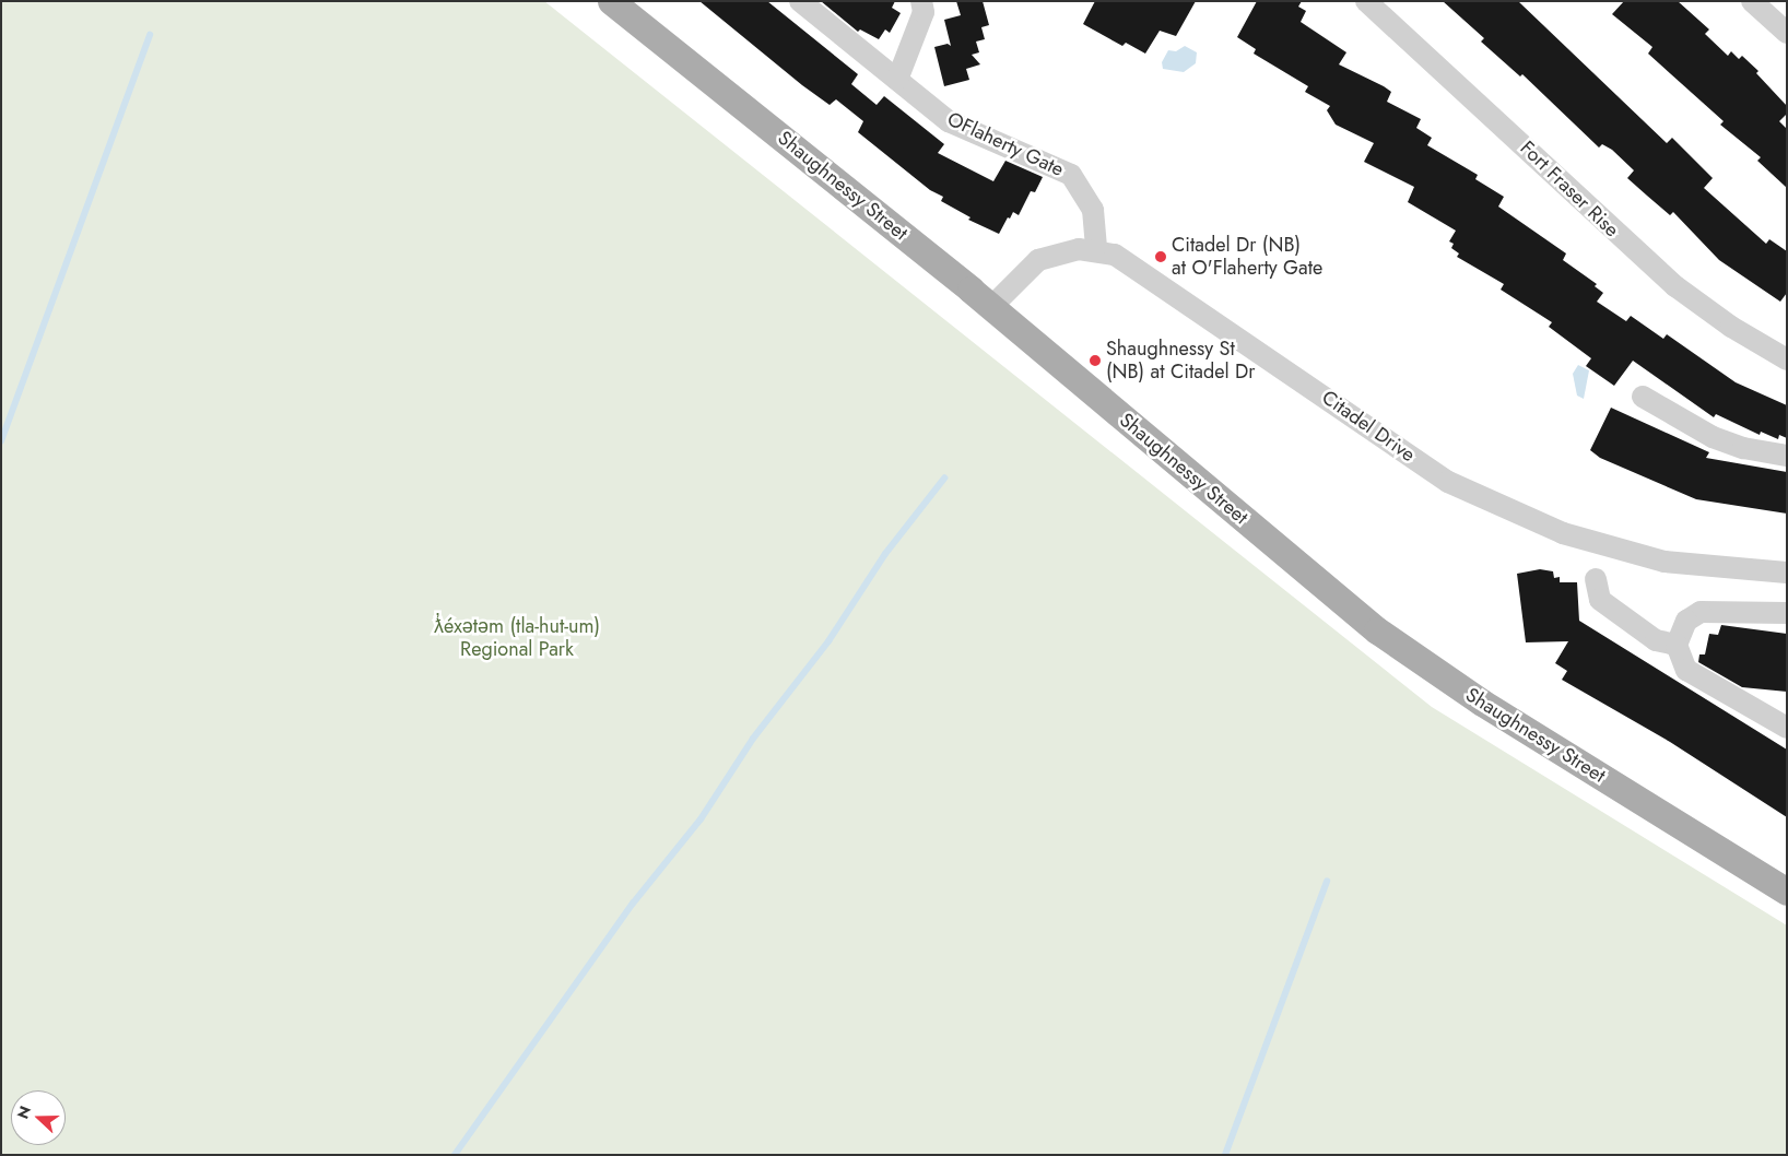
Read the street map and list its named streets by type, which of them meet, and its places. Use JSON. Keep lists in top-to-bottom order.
{
  "streets": {
    "main road": ["Shaughnessy Street"],
    "street": ["OFlaherty Gate", "Fort Fraser Rise", "Citadel Drive"]
  },
  "crossings": [
    ["OFlaherty Gate", "Citadel Drive"],
    ["Shaughnessy Street", "Citadel Drive"]
  ],
  "parks": ["ƛ̓éxətəm (tla-hut-um) Regional Park"],
  "places": ["Citadel Dr (NB) at O'Flaherty Gate", "Shaughnessy St (NB) at Citadel Dr"],
  "north": "left"
}
